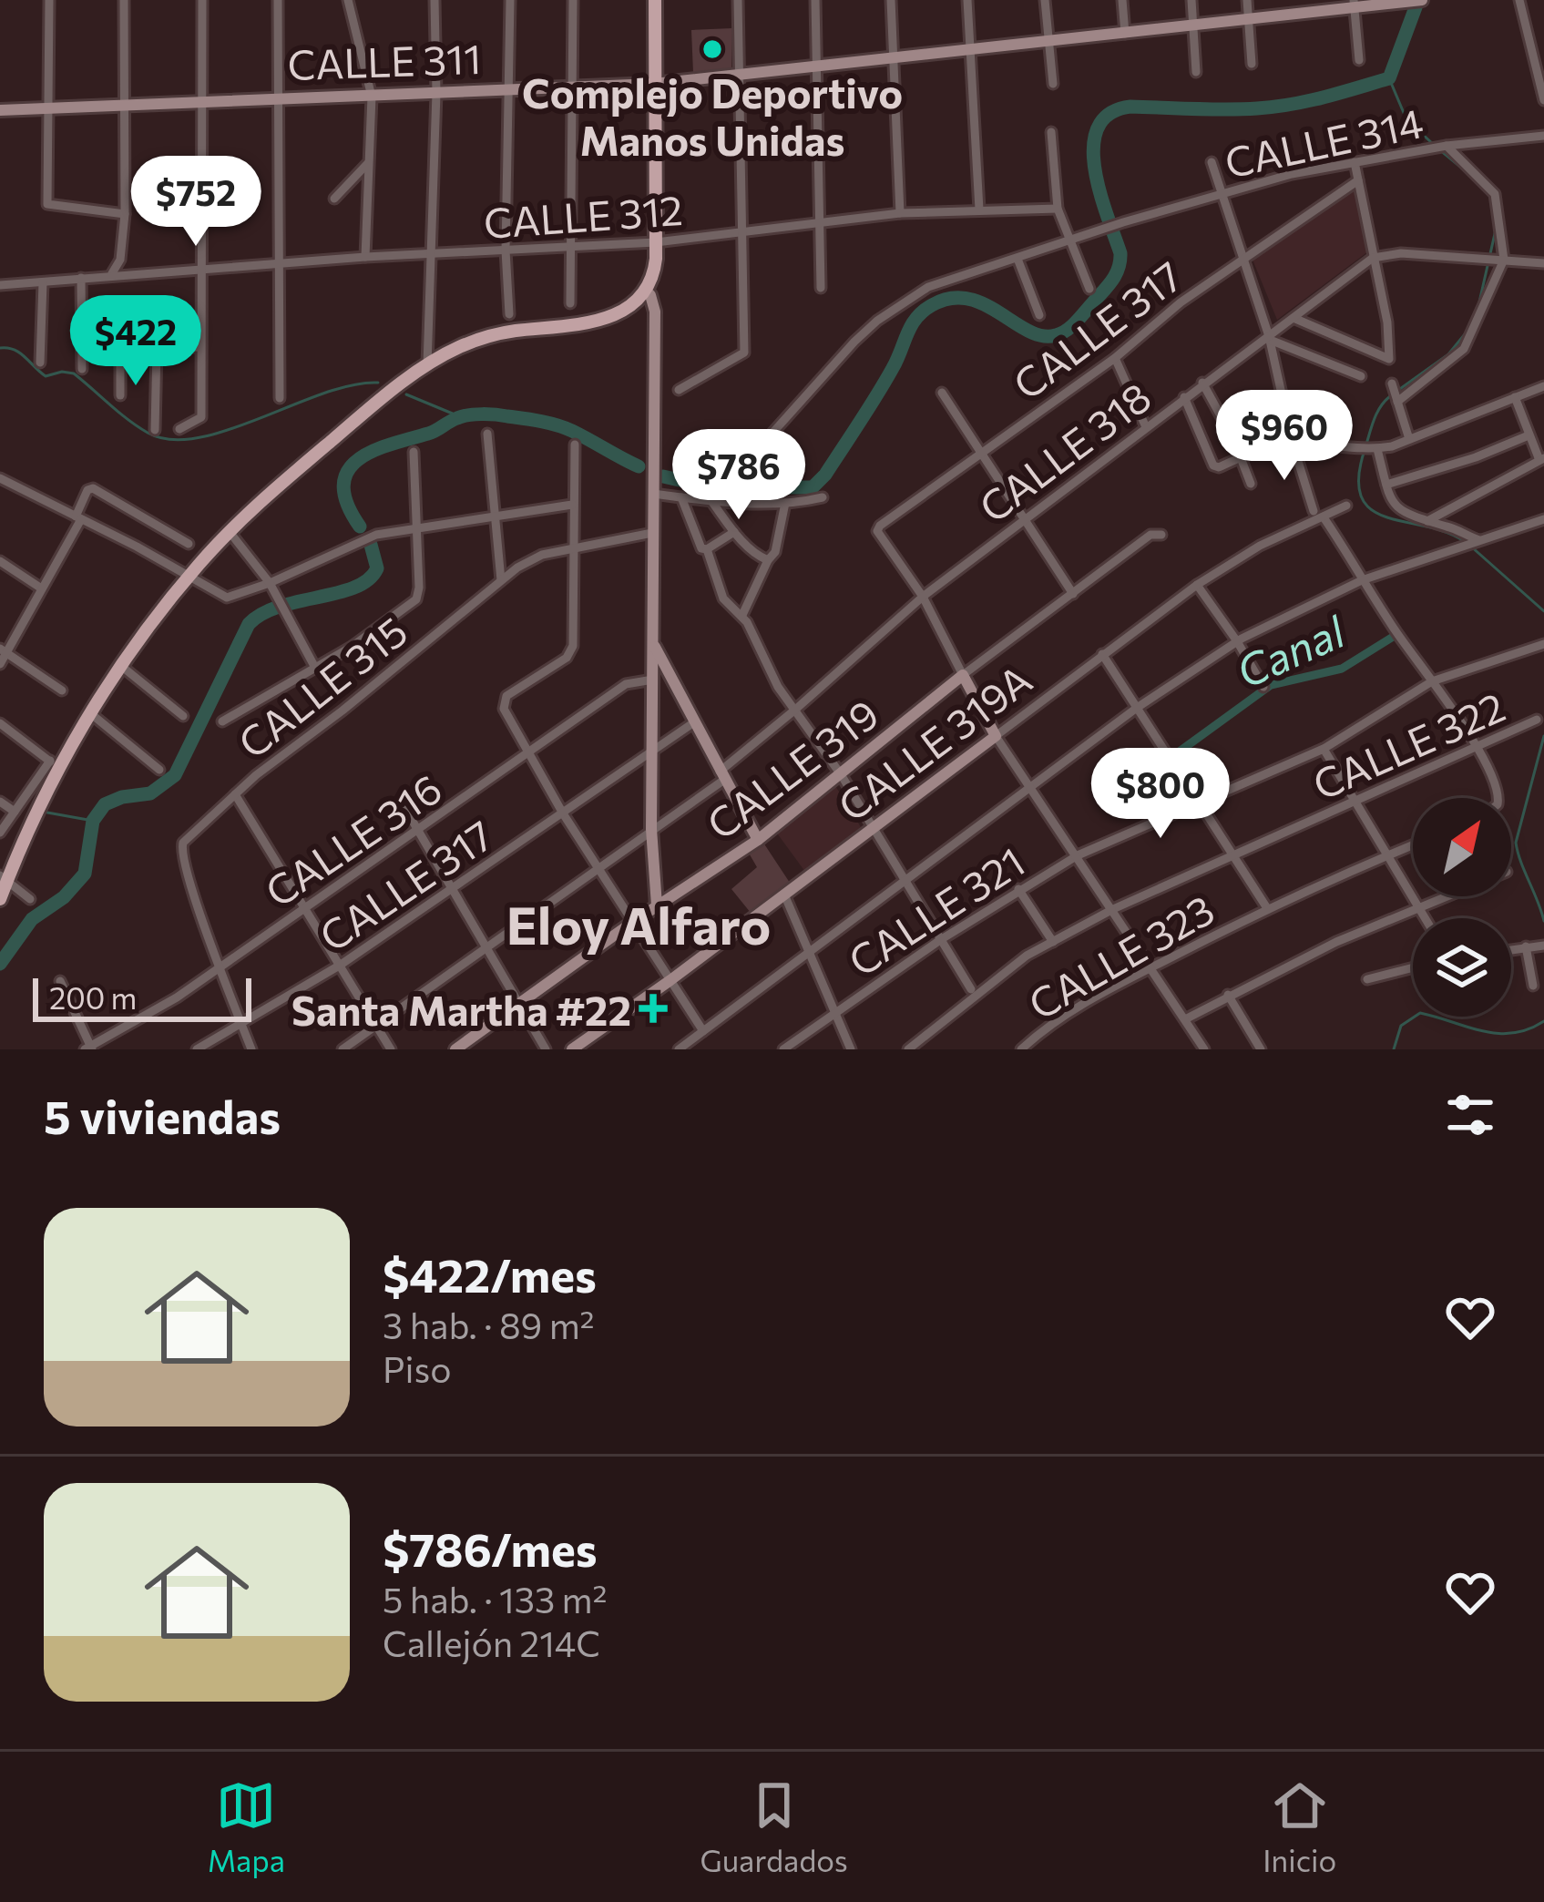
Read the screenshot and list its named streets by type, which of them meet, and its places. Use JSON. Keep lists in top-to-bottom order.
{
  "streets": {
    "street": [
      "CALLE 311",
      "CALLE 314",
      "CALLE 312",
      "CALLE 317",
      "CALLE 318",
      "CALLE 315",
      "CALLE 319A",
      "CALLE 322",
      "CALLE 319",
      "CALLE 316",
      "CALLE 321",
      "CALLE 323"
    ]
  },
  "crossings": [
    ["CALLE 317", "CALLE 318"],
    ["CALLE 315", "CALLE 316"]
  ],
  "districts": ["Eloy Alfaro"],
  "water": ["Canal"],
  "places": {
    "other": ["Complejo Deportivo Manos Unidas"],
    "health": ["Santa Martha #22"]
  },
  "scale_bar": "200 m",
  "north": "top right",
  "page": {
    "price": [
      "$752",
      "$422",
      "$960",
      "$786",
      "$800"
    ],
    "scale": "200 m",
    "heading": "5 viviendas",
    "list": [
      {
        "name": "$422/mes",
        "note": "3 hab. · 89 m² · Piso"
      },
      {
        "name": "$786/mes",
        "note": "5 hab. · 133 m² · Callejón 214C"
      }
    ],
    "tabs": ["Mapa", "Guardados", "Inicio"]
  }
}
